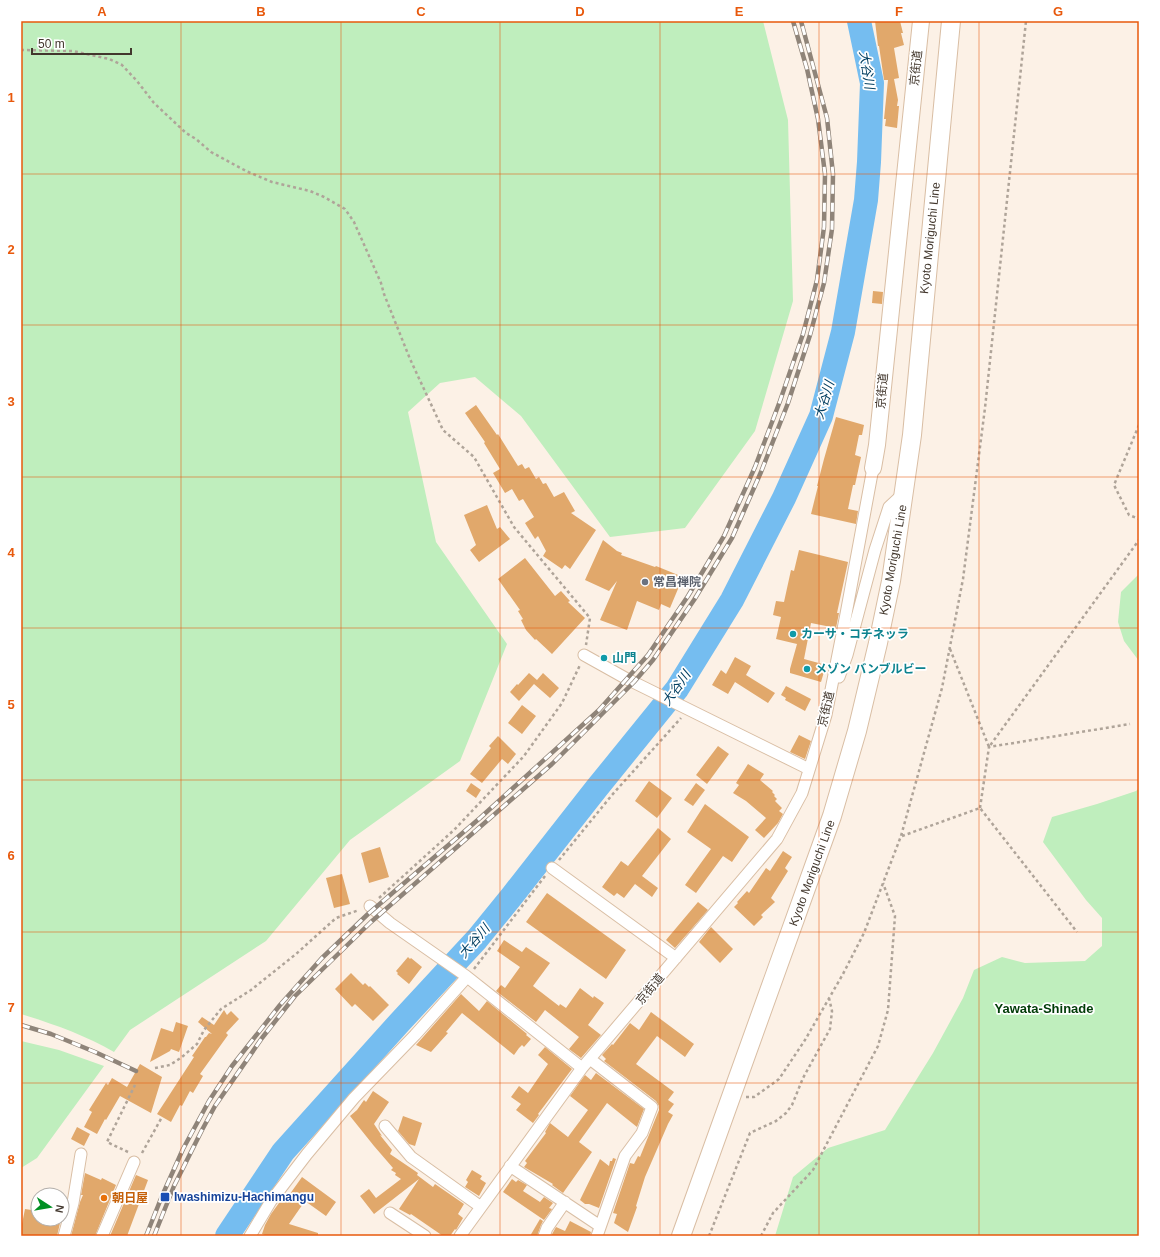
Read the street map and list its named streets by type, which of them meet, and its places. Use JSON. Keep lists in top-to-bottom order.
{
  "streets": {
    "main road": ["Kyoto Moriguchi Line"],
    "street": ["京街道"]
  },
  "districts": ["Yawata-Shinade"],
  "water": ["大谷川"],
  "places": {
    "other": [
      "常昌禅院",
      "カーサ・コチネッラ",
      "山門",
      "メゾン バンブルビー",
      "朝日屋"
    ],
    "transit": ["Iwashimizu-Hachimangu"]
  },
  "scale_bar": "50 m",
  "north": "right",
  "grid": {
    "columns": [
      "A",
      "B",
      "C",
      "D",
      "E",
      "F",
      "G"
    ],
    "rows": [
      "1",
      "2",
      "3",
      "4",
      "5",
      "6",
      "7",
      "8"
    ]
  }
}
